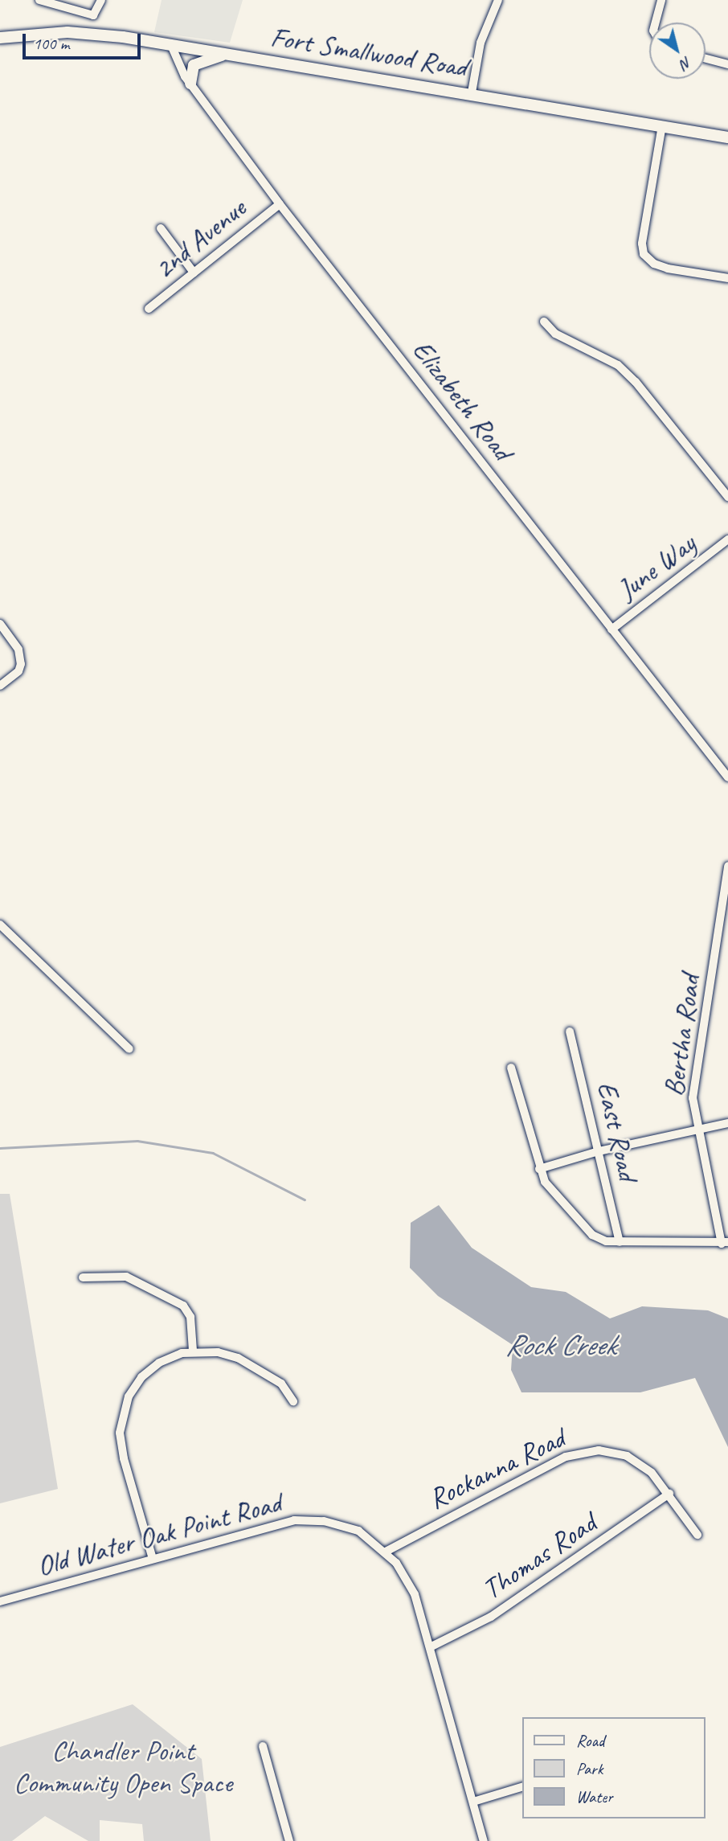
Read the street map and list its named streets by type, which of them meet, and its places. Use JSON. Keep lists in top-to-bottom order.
{
  "streets": {
    "main road": ["Fort Smallwood Road"],
    "street": [
      "2nd Avenue",
      "Elizabeth Road",
      "June Way",
      "Bertha Road",
      "East Road",
      "Rockanna Road",
      "Old Water Oak Point Road",
      "Thomas Road"
    ]
  },
  "crossings": [
    ["Fort Smallwood Road", "Elizabeth Road"],
    ["2nd Avenue", "Elizabeth Road"],
    ["Elizabeth Road", "June Way"],
    ["Rockanna Road", "Old Water Oak Point Road"],
    ["Rockanna Road", "Thomas Road"],
    ["Old Water Oak Point Road", "Thomas Road"]
  ],
  "water": ["Rock Creek"],
  "parks": ["Chandler Point Community Open Space"],
  "legend": ["Road", "Park", "Water"],
  "scale_bar": "100 m",
  "north": "bottom right"
}
